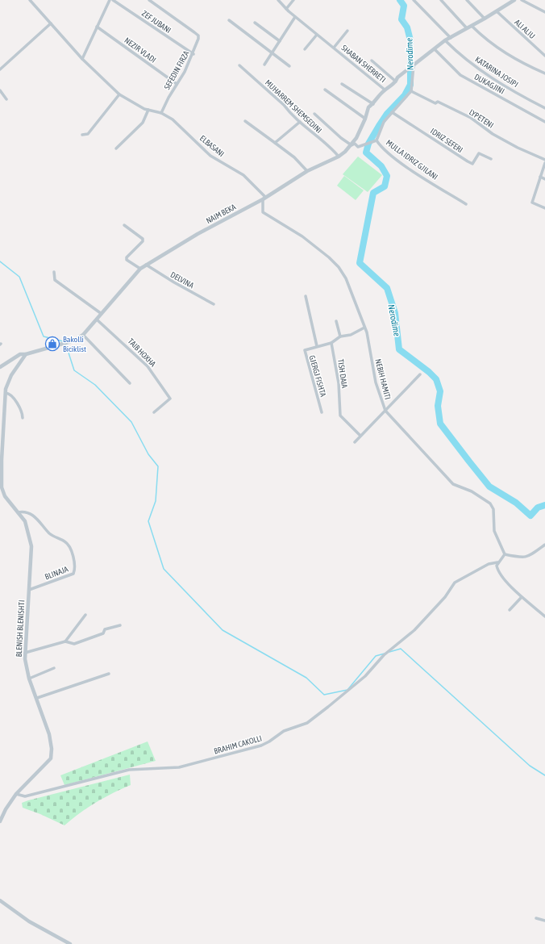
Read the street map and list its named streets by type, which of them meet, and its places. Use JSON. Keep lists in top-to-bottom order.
{
  "streets": {
    "street": [
      "ZEF JUBANI",
      "ALI ALIU",
      "NEZIR VLADI",
      "SHABAN SHERRETI",
      "SEFEDIN FIRZA",
      "KATARINA JOSIPI",
      "DUKAGJINI",
      "MUHARREM SHEMSEDINI",
      "LYPETENI",
      "IDRIZ SEFERI",
      "ELBASANI",
      "MULLA IDRIZ GJILANI",
      "NAIM BEKA",
      "DELVINA",
      "TAIB HOXHA",
      "TISH DAIA",
      "GJERGJ FISHTA",
      "NEBIH HAMITI",
      "BLINAJA",
      "BLENISH BLENISHTI",
      "BRAHIM CAKOLLI"
    ]
  },
  "crossings": [
    ["ZEF JUBANI", "SEFEDIN FIRZA"],
    ["ALI ALIU", "NAIM BEKA"],
    ["NEZIR VLADI", "SEFEDIN FIRZA"],
    ["SHABAN SHERRETI", "NAIM BEKA"],
    ["SEFEDIN FIRZA", "ELBASANI"],
    ["KATARINA JOSIPI", "NAIM BEKA"],
    ["DUKAGJINI", "NAIM BEKA"],
    ["MUHARREM SHEMSEDINI", "NAIM BEKA"],
    ["LYPETENI", "MULLA IDRIZ GJILANI"],
    ["IDRIZ SEFERI", "MULLA IDRIZ GJILANI"],
    ["ELBASANI", "NAIM BEKA"],
    ["ELBASANI", "NEBIH HAMITI"],
    ["NAIM BEKA", "DELVINA"],
    ["NAIM BEKA", "TAIB HOXHA"],
    ["NAIM BEKA", "NEBIH HAMITI"],
    ["NAIM BEKA", "BLENISH BLENISHTI"],
    ["TISH DAIA", "GJERGJ FISHTA"],
    ["GJERGJ FISHTA", "NEBIH HAMITI"],
    ["BLINAJA", "BLENISH BLENISHTI"],
    ["BLENISH BLENISHTI", "BRAHIM CAKOLLI"]
  ],
  "water": ["Nerodime"],
  "places": {
    "shop": ["Bakolli Biciklist"]
  }
}
